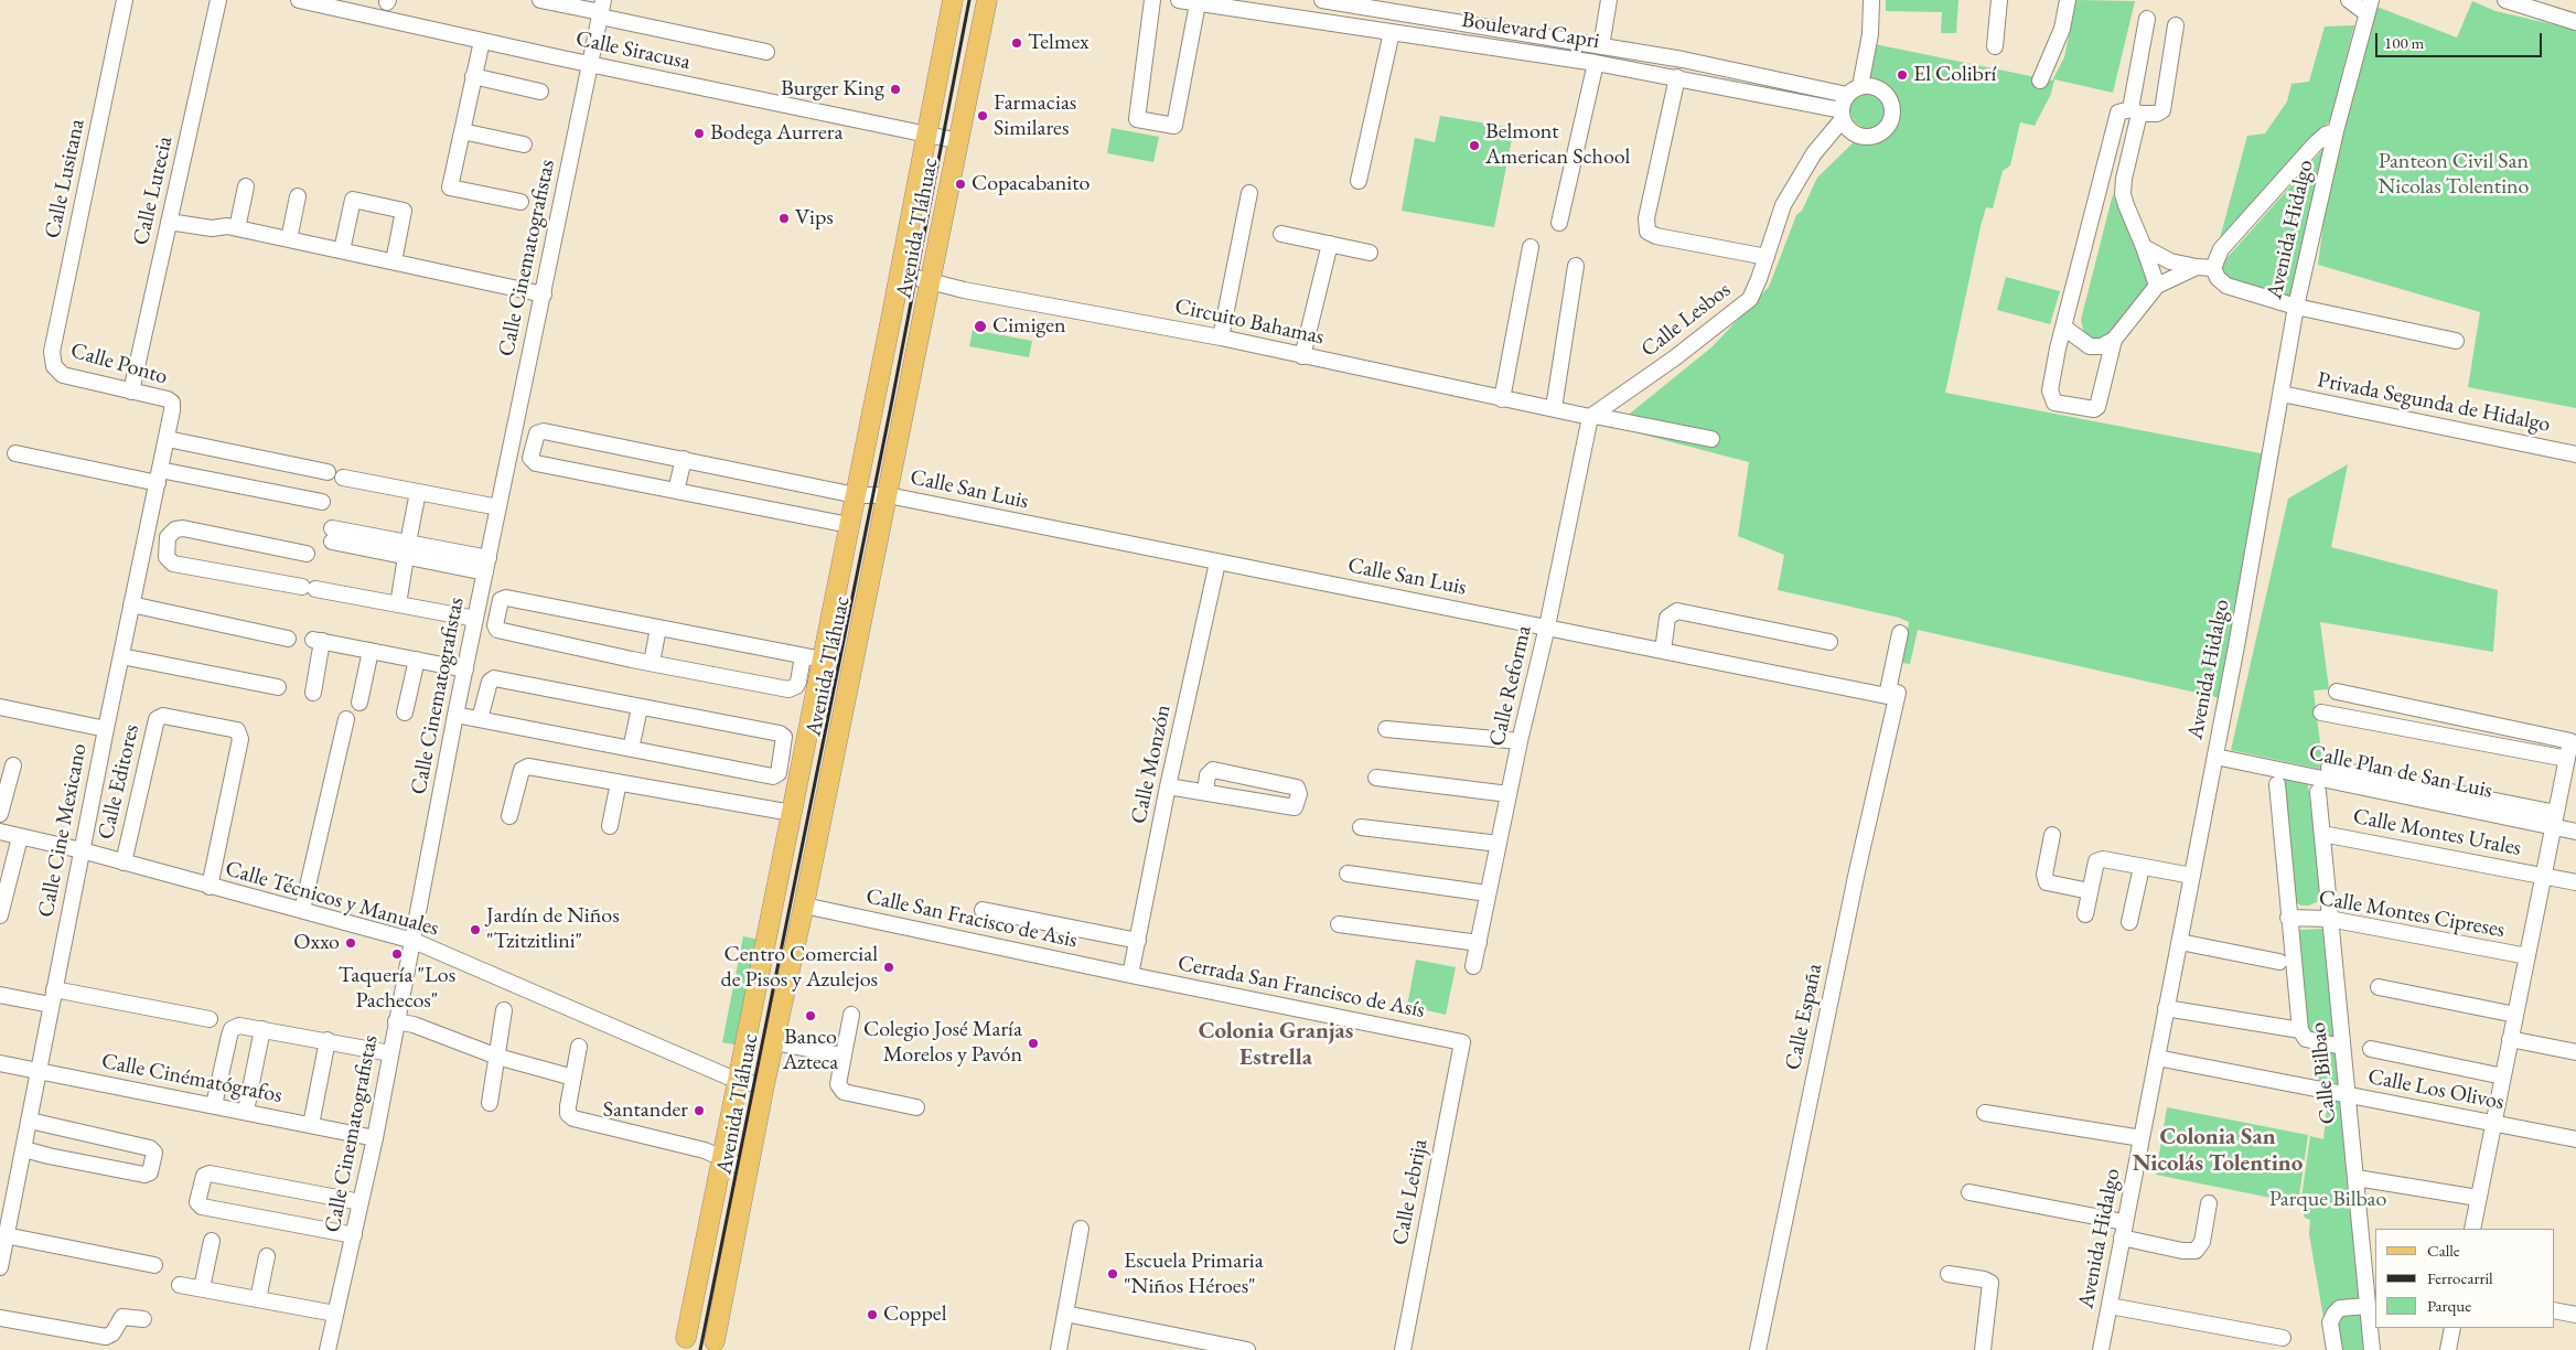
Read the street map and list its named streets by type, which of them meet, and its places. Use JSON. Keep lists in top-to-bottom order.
{
  "streets": {
    "main road": ["Avenida Tláhuac"],
    "street": [
      "Boulevard Capri",
      "Calle Siracusa",
      "Calle Lusitana",
      "Calle Lutecia",
      "Avenida Hidalgo",
      "Calle Cinematografistas",
      "Calle Lesbos",
      "Circuito Bahamas",
      "Calle Ponto",
      "Privada Segunda de Hidalgo",
      "Calle San Luis",
      "Calle Reforma",
      "Calle Monzón",
      "Calle Plan de San Luis",
      "Calle Editores",
      "Calle Cine Mexicano",
      "Calle Montes Urales",
      "Calle Técnicos y Manuales",
      "Calle Montes Cipreses",
      "Calle San Fracisco de Asis",
      "Cerrada San Francisco de Asís",
      "Calle España",
      "Calle Bilbao",
      "Calle Cinématógrafos",
      "Calle Los Olivos",
      "Calle Lebrija"
    ]
  },
  "crossings": [
    ["Boulevard Capri", "Calle Lesbos"],
    ["Calle Siracusa", "Avenida Tláhuac"],
    ["Calle Siracusa", "Calle Cinematografistas"],
    ["Calle Lusitana", "Calle Ponto"],
    ["Calle Lutecia", "Calle Ponto"],
    ["Avenida Tláhuac", "Circuito Bahamas"],
    ["Avenida Tláhuac", "Calle San Luis"],
    ["Avenida Tláhuac", "Calle Técnicos y Manuales"],
    ["Avenida Tláhuac", "Calle San Fracisco de Asis"],
    ["Avenida Hidalgo", "Privada Segunda de Hidalgo"],
    ["Avenida Hidalgo", "Calle Plan de San Luis"],
    ["Avenida Hidalgo", "Calle Los Olivos"],
    ["Calle Cinematografistas", "Calle Técnicos y Manuales"],
    ["Calle Cinematografistas", "Calle Cinématógrafos"],
    ["Calle Lesbos", "Circuito Bahamas"],
    ["Calle Lesbos", "Calle Reforma"],
    ["Circuito Bahamas", "Calle Reforma"],
    ["Calle Ponto", "Calle Cine Mexicano"],
    ["Calle San Luis", "Calle Reforma"],
    ["Calle San Luis", "Calle Monzón"],
    ["Calle San Luis", "Calle España"],
    ["Calle Monzón", "Calle San Fracisco de Asis"],
    ["Calle Monzón", "Cerrada San Francisco de Asís"],
    ["Calle Editores", "Calle Técnicos y Manuales"],
    ["Calle Cine Mexicano", "Calle Técnicos y Manuales"],
    ["Calle Cine Mexicano", "Calle Cinématógrafos"],
    ["Calle Montes Urales", "Calle Bilbao"],
    ["Calle Montes Cipreses", "Calle Bilbao"],
    ["Calle San Fracisco de Asis", "Cerrada San Francisco de Asís"],
    ["Cerrada San Francisco de Asís", "Calle Lebrija"],
    ["Calle Bilbao", "Calle Los Olivos"]
  ],
  "districts": ["Colonia Granjas Estrella", "Colonia San Nicolás Tolentino"],
  "parks": ["Panteon Civil San Nicolas Tolentino", "Parque Bilbao"],
  "places": [
    "Telmex",
    "El Colibrí",
    "Burger King",
    "Farmacias Similares",
    "Bodega Aurrera",
    "Belmont American School",
    "Copacabanito",
    "Vips",
    "Cimigen",
    "Jardín de Niños \"Tzitzitlini\"",
    "Oxxo",
    "Taquería \"Los Pachecos\"",
    "Centro Comercial de Pisos y Azulejos",
    "Banco Azteca",
    "Colegio José María Morelos y Pavón",
    "Santander",
    "Escuela Primaria \"Niños Héroes\"",
    "Coppel"
  ],
  "legend": ["Calle", "Ferrocarril", "Parque"],
  "scale_bar": "100 m"
}
